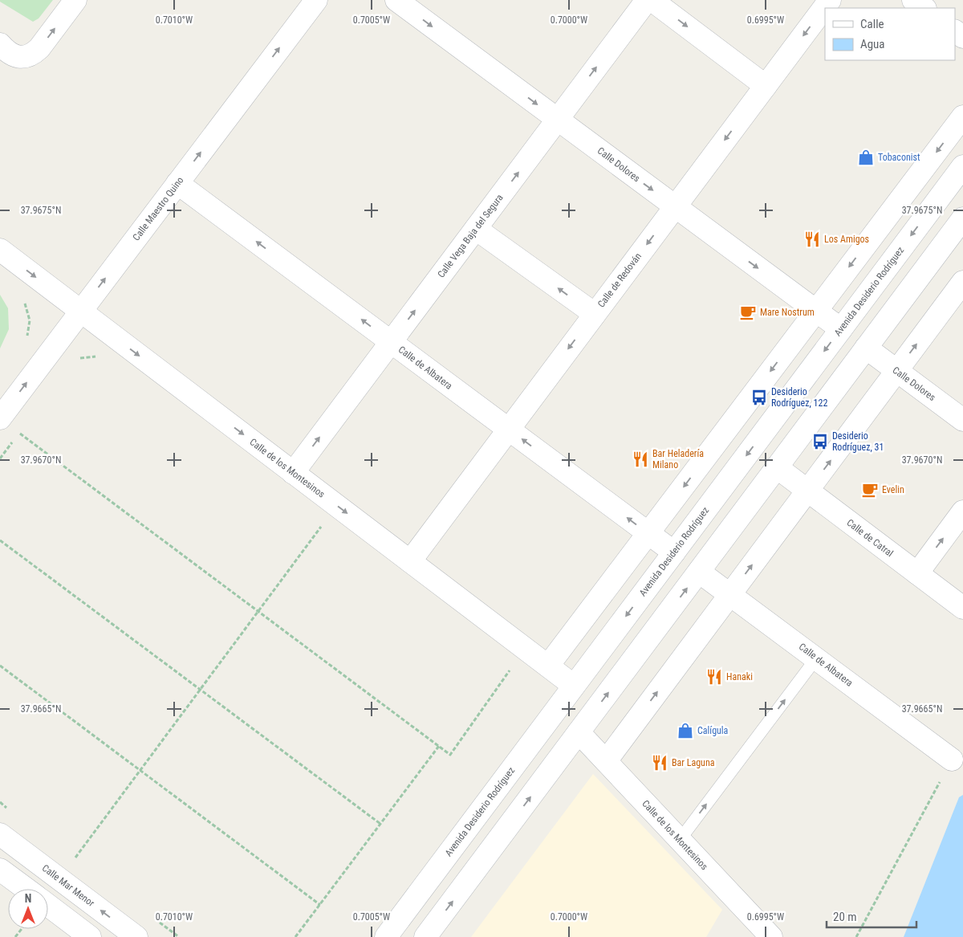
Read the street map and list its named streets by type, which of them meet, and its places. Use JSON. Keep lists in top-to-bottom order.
{
  "streets": {
    "street": [
      "Calle Dolores",
      "Calle Maestro Quino",
      "Calle Vega Baja del Segura",
      "Calle de Redován",
      "Avenida Desiderio Rodríguez",
      "Calle de Albatera",
      "Calle de los Montesinos",
      "Calle de Catral",
      "Calle Mar Menor"
    ]
  },
  "crossings": [
    ["Calle Dolores", "Calle Vega Baja del Segura"],
    ["Calle Dolores", "Calle de Redován"],
    ["Calle Dolores", "Avenida Desiderio Rodríguez"],
    ["Calle Maestro Quino", "Calle de Albatera"],
    ["Calle Maestro Quino", "Calle de los Montesinos"],
    ["Calle Vega Baja del Segura", "Calle de Albatera"],
    ["Calle Vega Baja del Segura", "Calle de los Montesinos"],
    ["Calle de Redován", "Calle de Albatera"],
    ["Calle de Redován", "Calle de los Montesinos"],
    ["Avenida Desiderio Rodríguez", "Calle de Albatera"],
    ["Avenida Desiderio Rodríguez", "Calle de los Montesinos"]
  ],
  "one_way": [
    "Calle Maestro Quino",
    "Calle Vega Baja del Segura",
    "Calle de Albatera",
    "Calle de los Montesinos"
  ],
  "places": {
    "shop": ["Tobaconist", "Calígula"],
    "restaurant": [
      "Los Amigos",
      "Bar Heladería Milano",
      "Hanaki",
      "Bar Laguna"
    ],
    "cafe": ["Mare Nostrum", "Evelin"],
    "bus stop": ["Desiderio Rodríguez, 122", "Desiderio Rodríguez, 31"]
  },
  "legend": ["Calle", "Agua"],
  "scale_bar": "20 m",
  "north": "top",
  "coordinates": [
    "0.7010°W",
    "0.7005°W",
    "0.7000°W",
    "0.6995°W",
    "37.9675°N",
    "37.9670°N",
    "37.9665°N"
  ]
}
